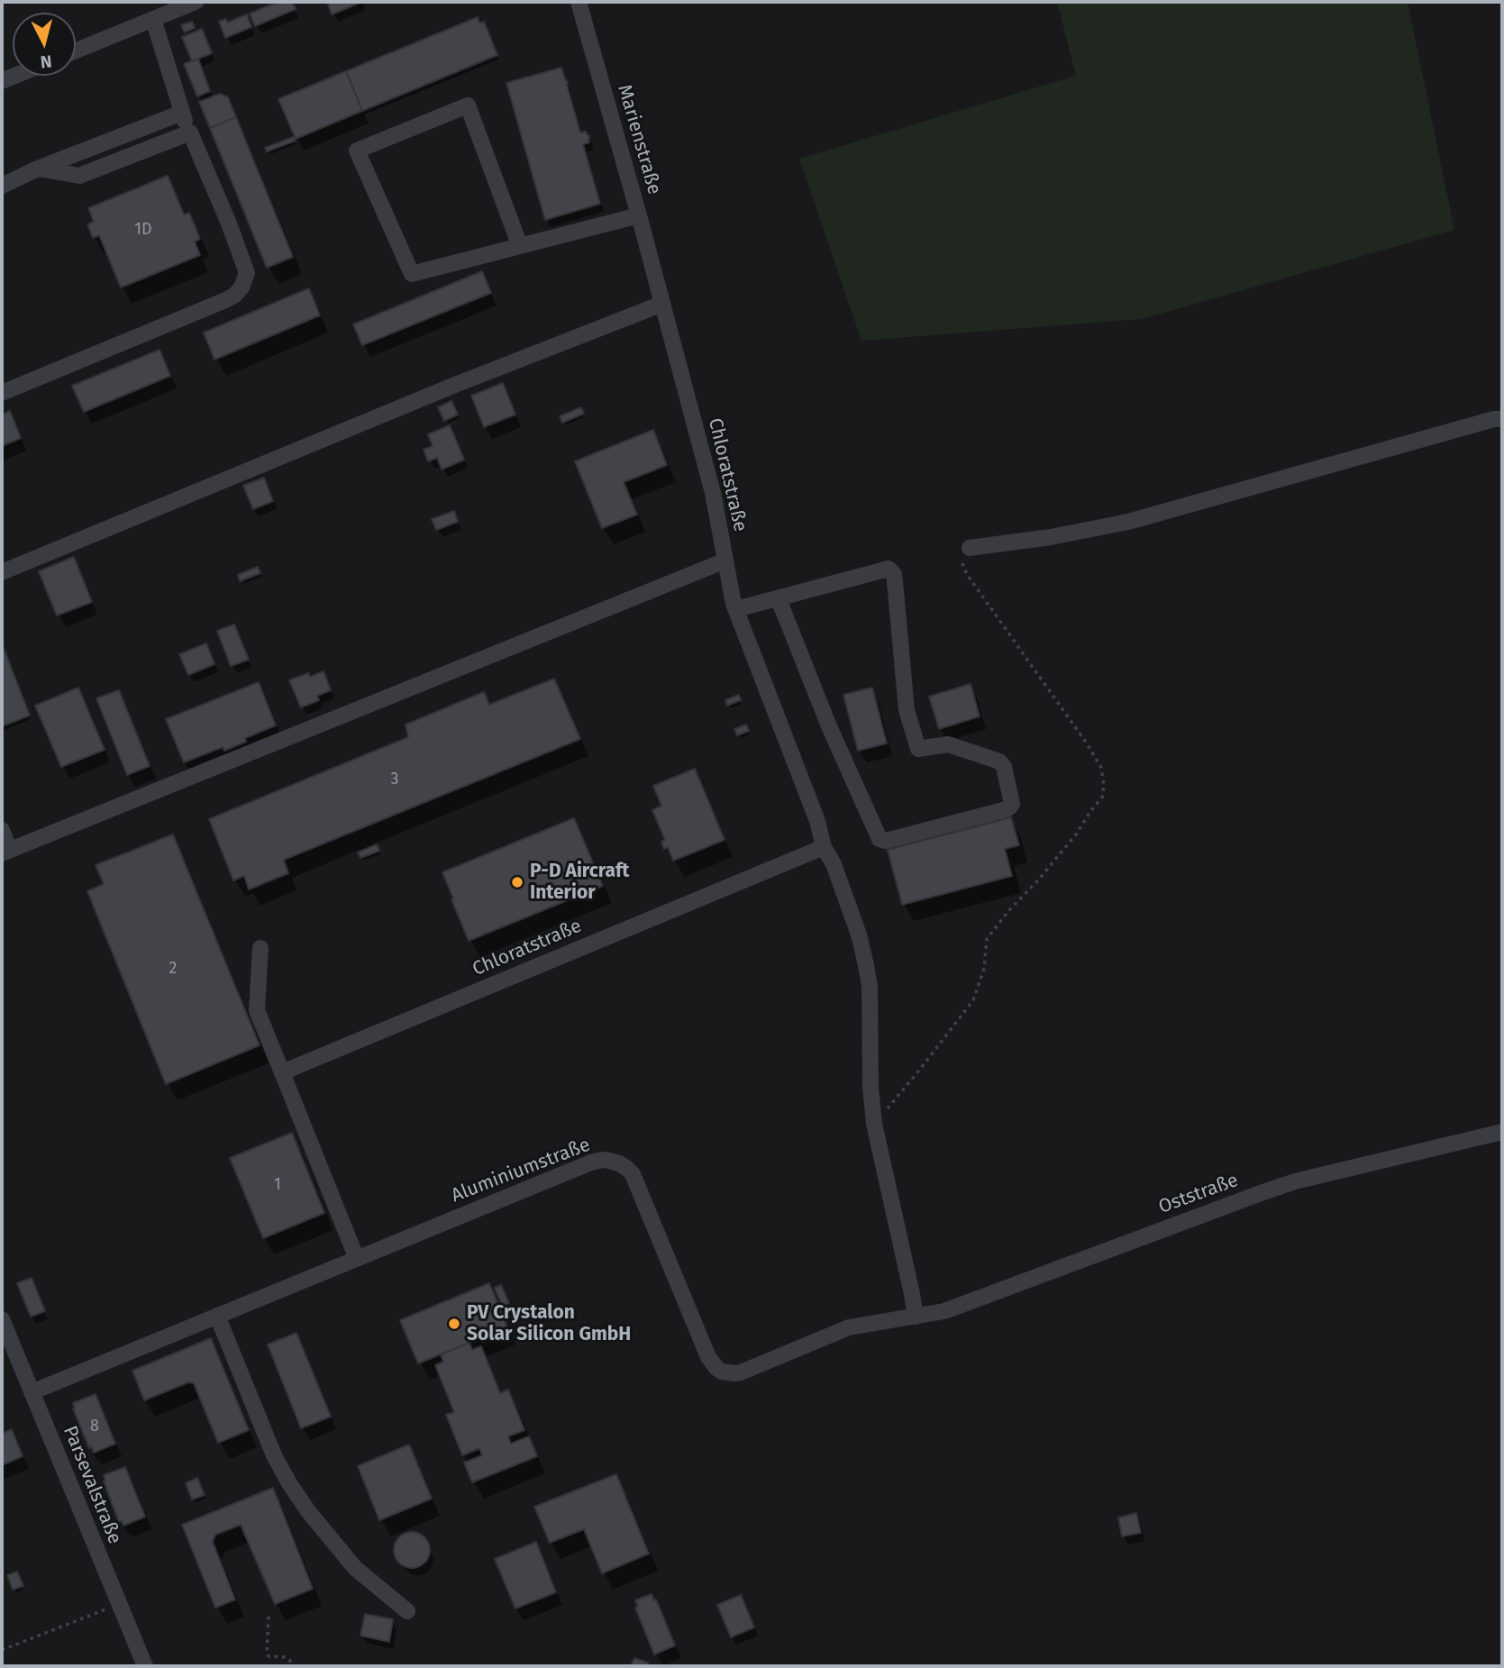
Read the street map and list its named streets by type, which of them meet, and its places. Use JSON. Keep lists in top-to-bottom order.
{
  "streets": {
    "street": [
      "Marienstraße",
      "Chloratstraße",
      "Aluminiumstraße",
      "Oststraße",
      "Parsevalstraße"
    ]
  },
  "crossings": [
    ["Marienstraße", "Chloratstraße"],
    ["Chloratstraße", "Aluminiumstraße"],
    ["Chloratstraße", "Oststraße"],
    ["Aluminiumstraße", "Oststraße"],
    ["Aluminiumstraße", "Parsevalstraße"]
  ],
  "places": ["P-D Aircraft Interior", "PV Crystalon Solar Silicon GmbH"],
  "house_numbers": [
    "1D",
    "3",
    "2",
    "1",
    "8"
  ],
  "north": "bottom"
}
